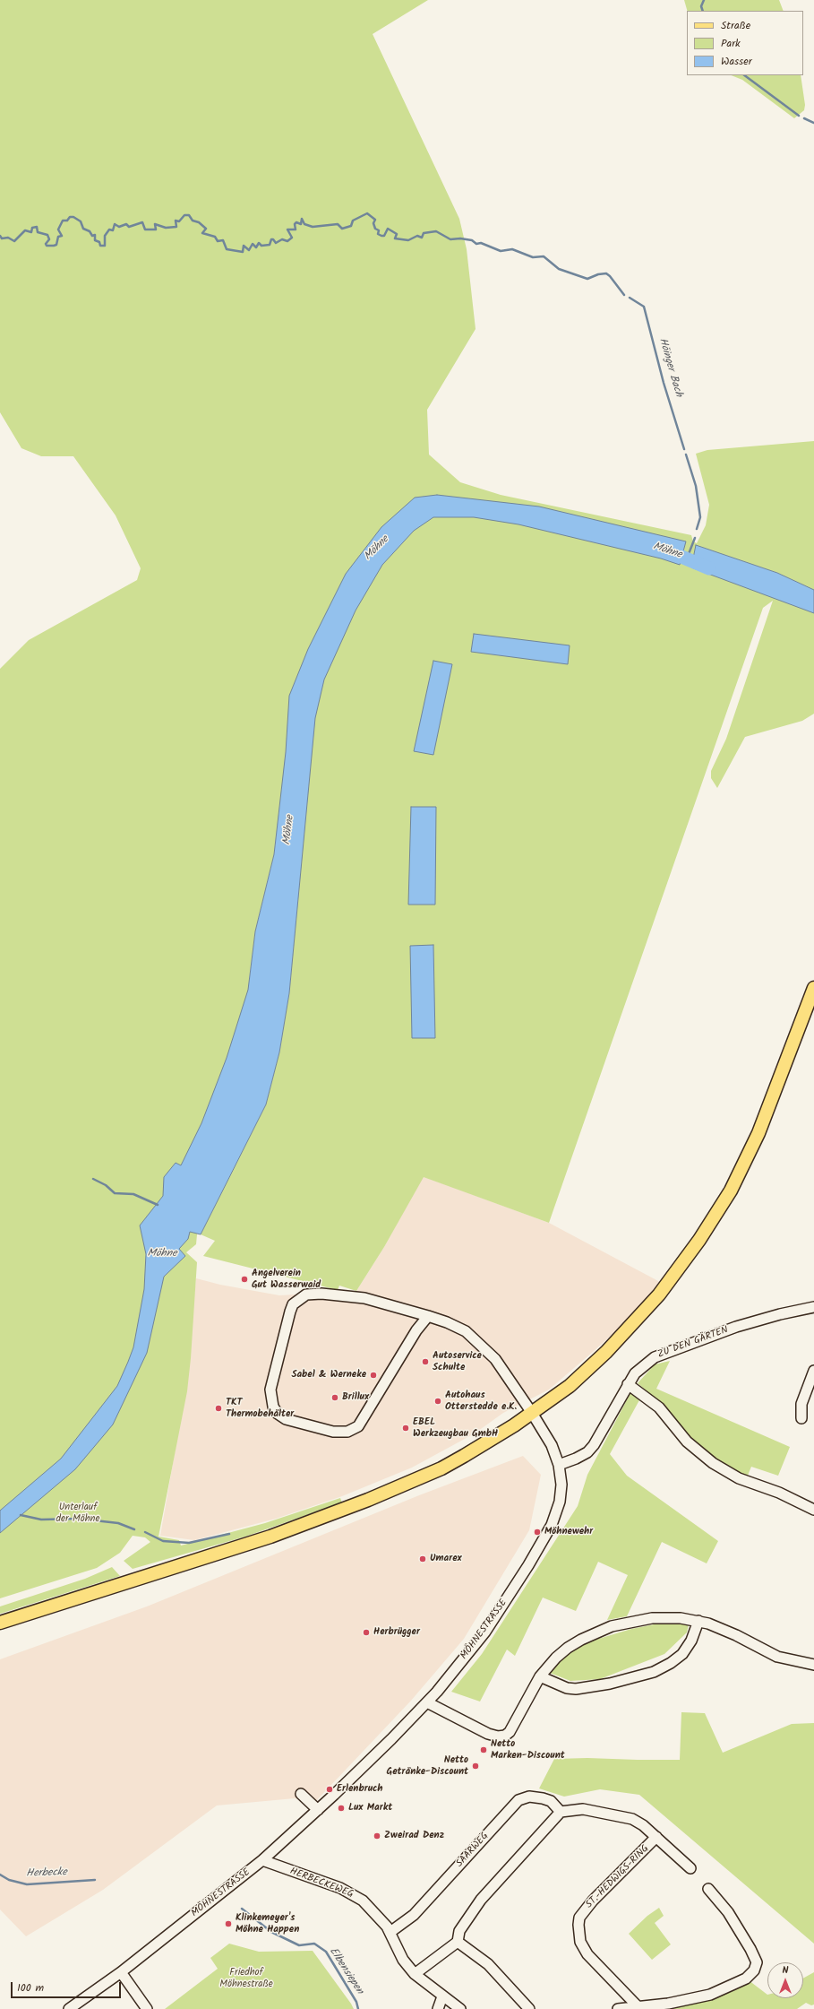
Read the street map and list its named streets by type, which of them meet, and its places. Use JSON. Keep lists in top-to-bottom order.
{
  "streets": {
    "street": [
      "ZU DEN GÄRTEN",
      "MÖHNESTRASSE",
      "SAARWEG",
      "ST.-HEDWIGS-RING",
      "HERBECKEWEG"
    ]
  },
  "crossings": [
    ["ZU DEN GÄRTEN", "MÖHNESTRASSE"],
    ["MÖHNESTRASSE", "HERBECKEWEG"],
    ["SAARWEG", "HERBECKEWEG"]
  ],
  "water": [
    "Höinger Bach",
    "Möhne",
    "Herbecke",
    "Elbensiepen"
  ],
  "parks": ["Unterlauf der Möhne", "Friedhof Möhnestraße"],
  "places": [
    "Angelverein Gut Wasserwaid",
    "Autoservice Schulte",
    "Sabel & Werneke",
    "Brillux",
    "Autohaus Otterstedde e.K.",
    "TKT Thermobehälter",
    "EBEL Werkzeugbau GmbH",
    "Möhnewehr",
    "Umarex",
    "Herbrügger",
    "Netto Marken-Discount",
    "Netto Getränke-Discount",
    "Erlenbruch",
    "Lux Markt",
    "Zweirad Denz",
    "Klinkemeyer's Möhne Happen"
  ],
  "legend": ["Straße", "Park", "Wasser"],
  "scale_bar": "100 m",
  "north": "top"
}
